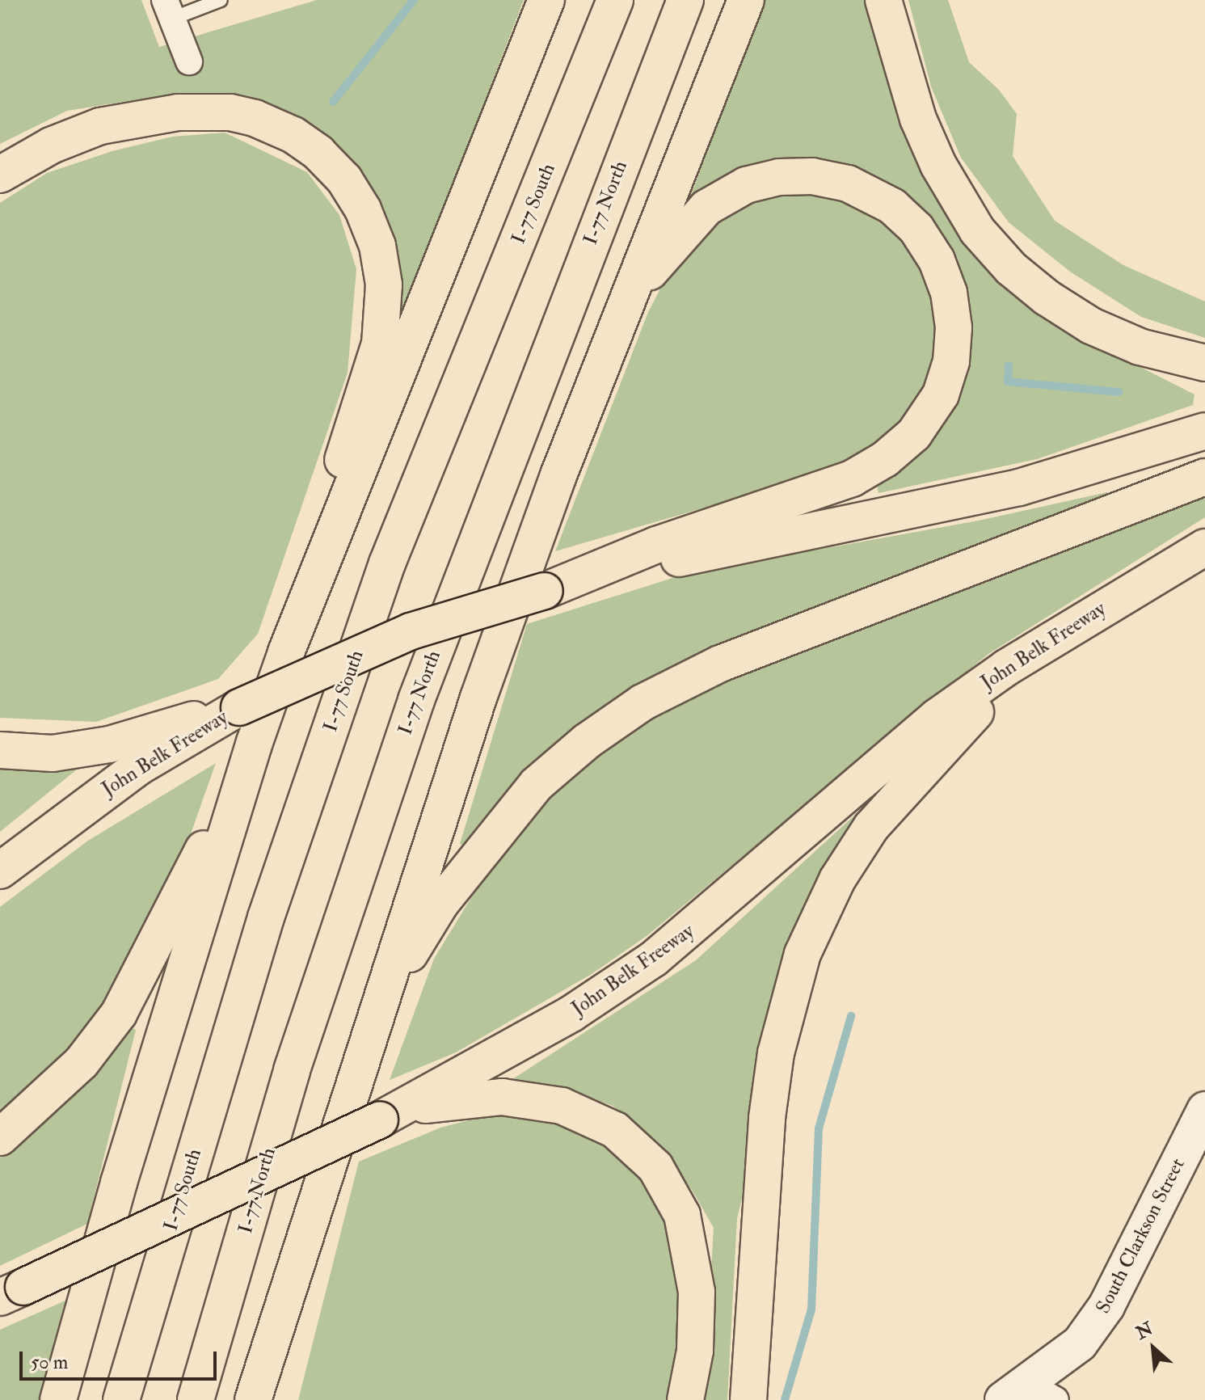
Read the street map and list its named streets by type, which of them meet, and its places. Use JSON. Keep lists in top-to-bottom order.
{
  "streets": {
    "highway": ["I-77 North", "I-77 South", "John Belk Freeway"],
    "main road": ["South Clarkson Street"]
  },
  "scale_bar": "50 m",
  "north": "top left"
}
